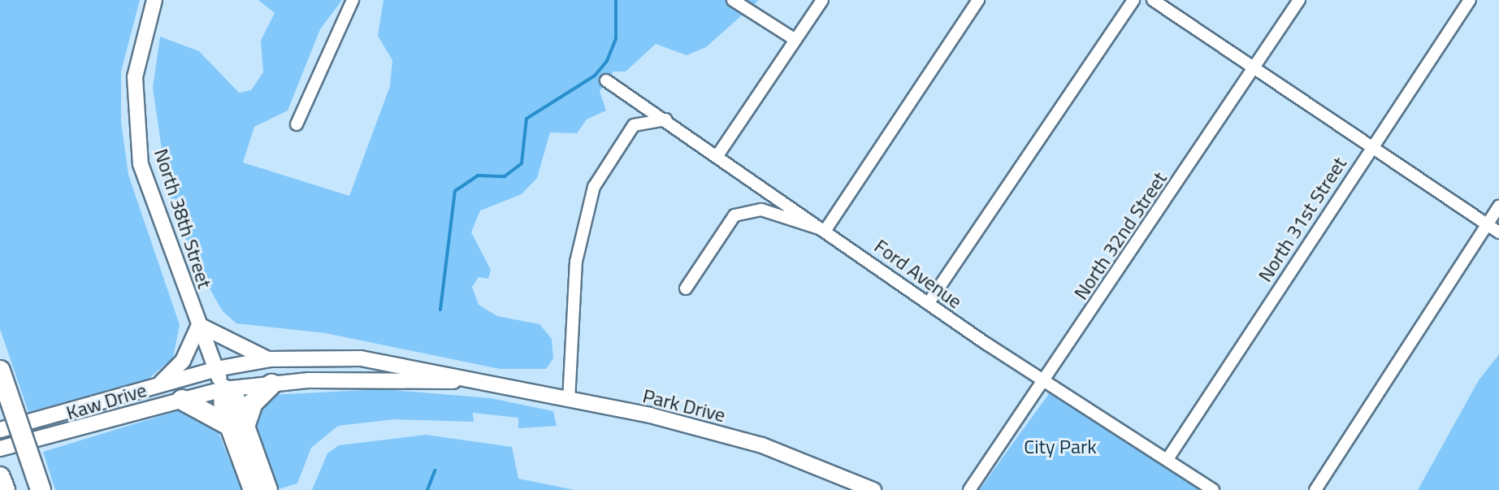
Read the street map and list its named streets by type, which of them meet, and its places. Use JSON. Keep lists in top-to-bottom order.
{
  "streets": {
    "main road": ["North 38th Street", "Kaw Drive", "Park Drive"],
    "street": ["North 31st Street", "North 32nd Street", "Ford Avenue"]
  },
  "crossings": [
    ["North 38th Street", "Kaw Drive"],
    ["North 38th Street", "Park Drive"],
    ["North 31st Street", "Ford Avenue"],
    ["North 32nd Street", "Ford Avenue"],
    ["Kaw Drive", "Park Drive"]
  ],
  "parks": ["City Park"]
}
